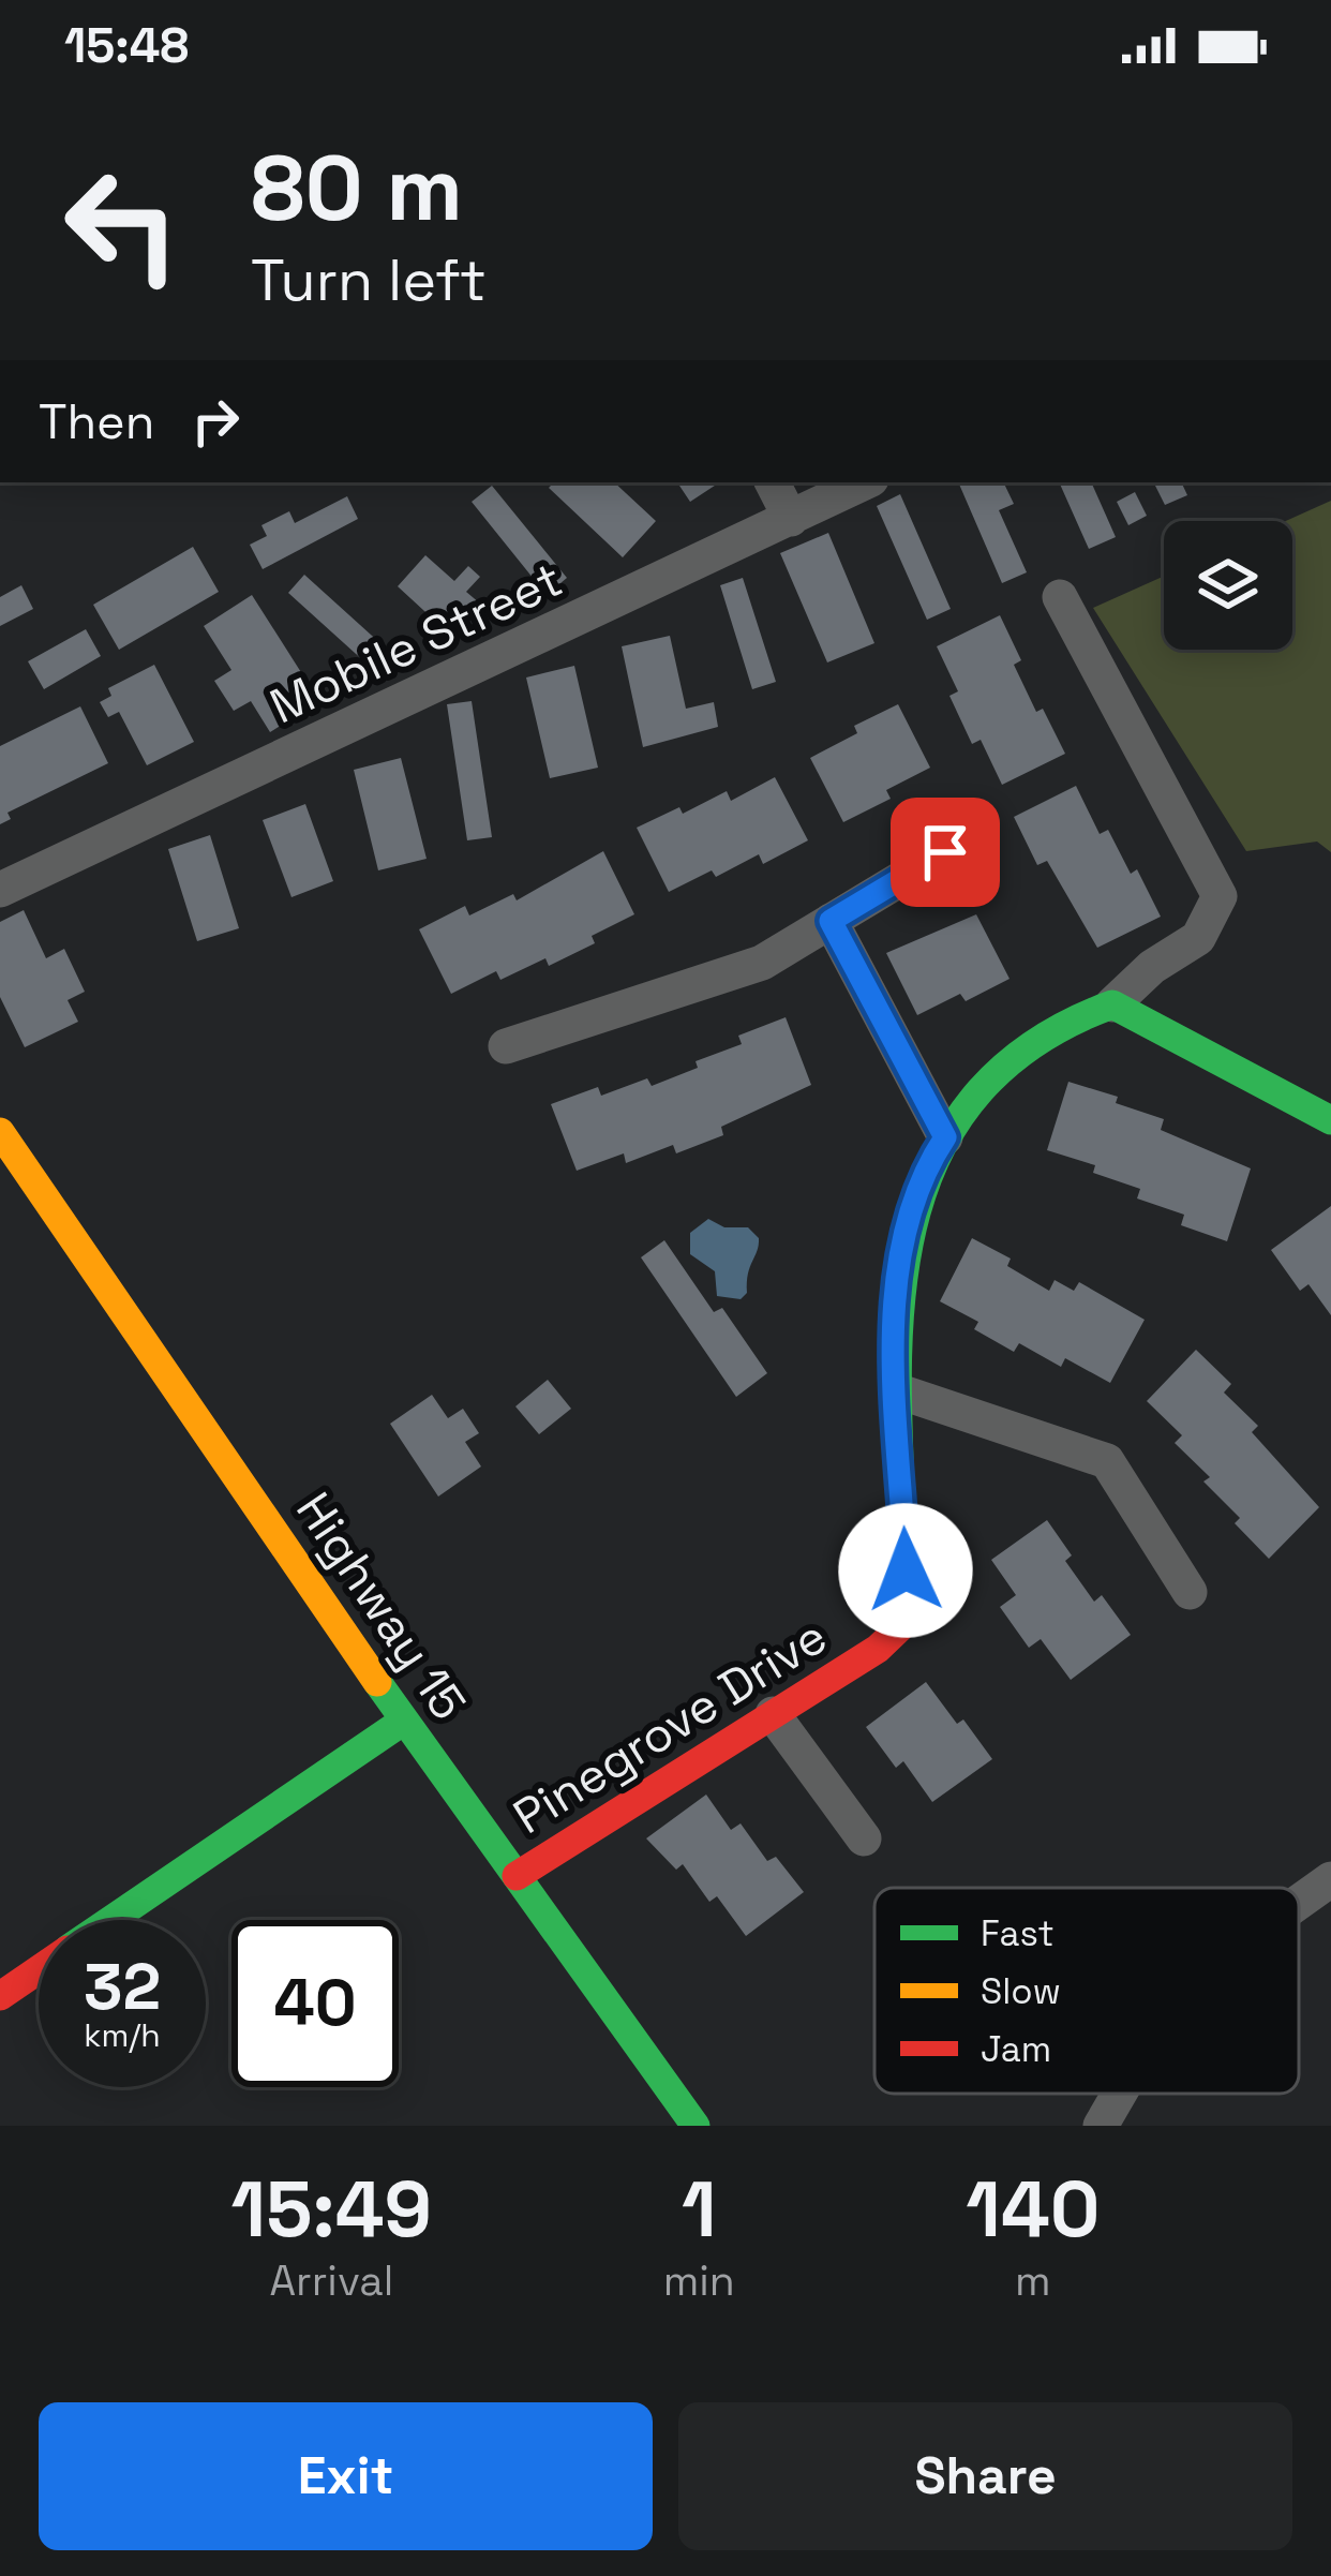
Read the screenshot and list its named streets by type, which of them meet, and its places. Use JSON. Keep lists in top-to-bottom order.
{
  "streets": {
    "street": ["Mobile Street", "Highway 15", "Pinegrove Drive"]
  },
  "crossings": [
    ["Highway 15", "Pinegrove Drive"]
  ],
  "legend": ["Fast", "Slow", "Jam"],
  "page": {
    "status": "15:48",
    "turn": ["80 m", "Turn left"],
    "then": "Then",
    "speed": "32 km/h",
    "limit": "40",
    "eta": [
      "15:49",
      "Arrival",
      "1",
      "min",
      "140",
      "m"
    ],
    "buttons": ["Exit", "Share"]
  }
}
